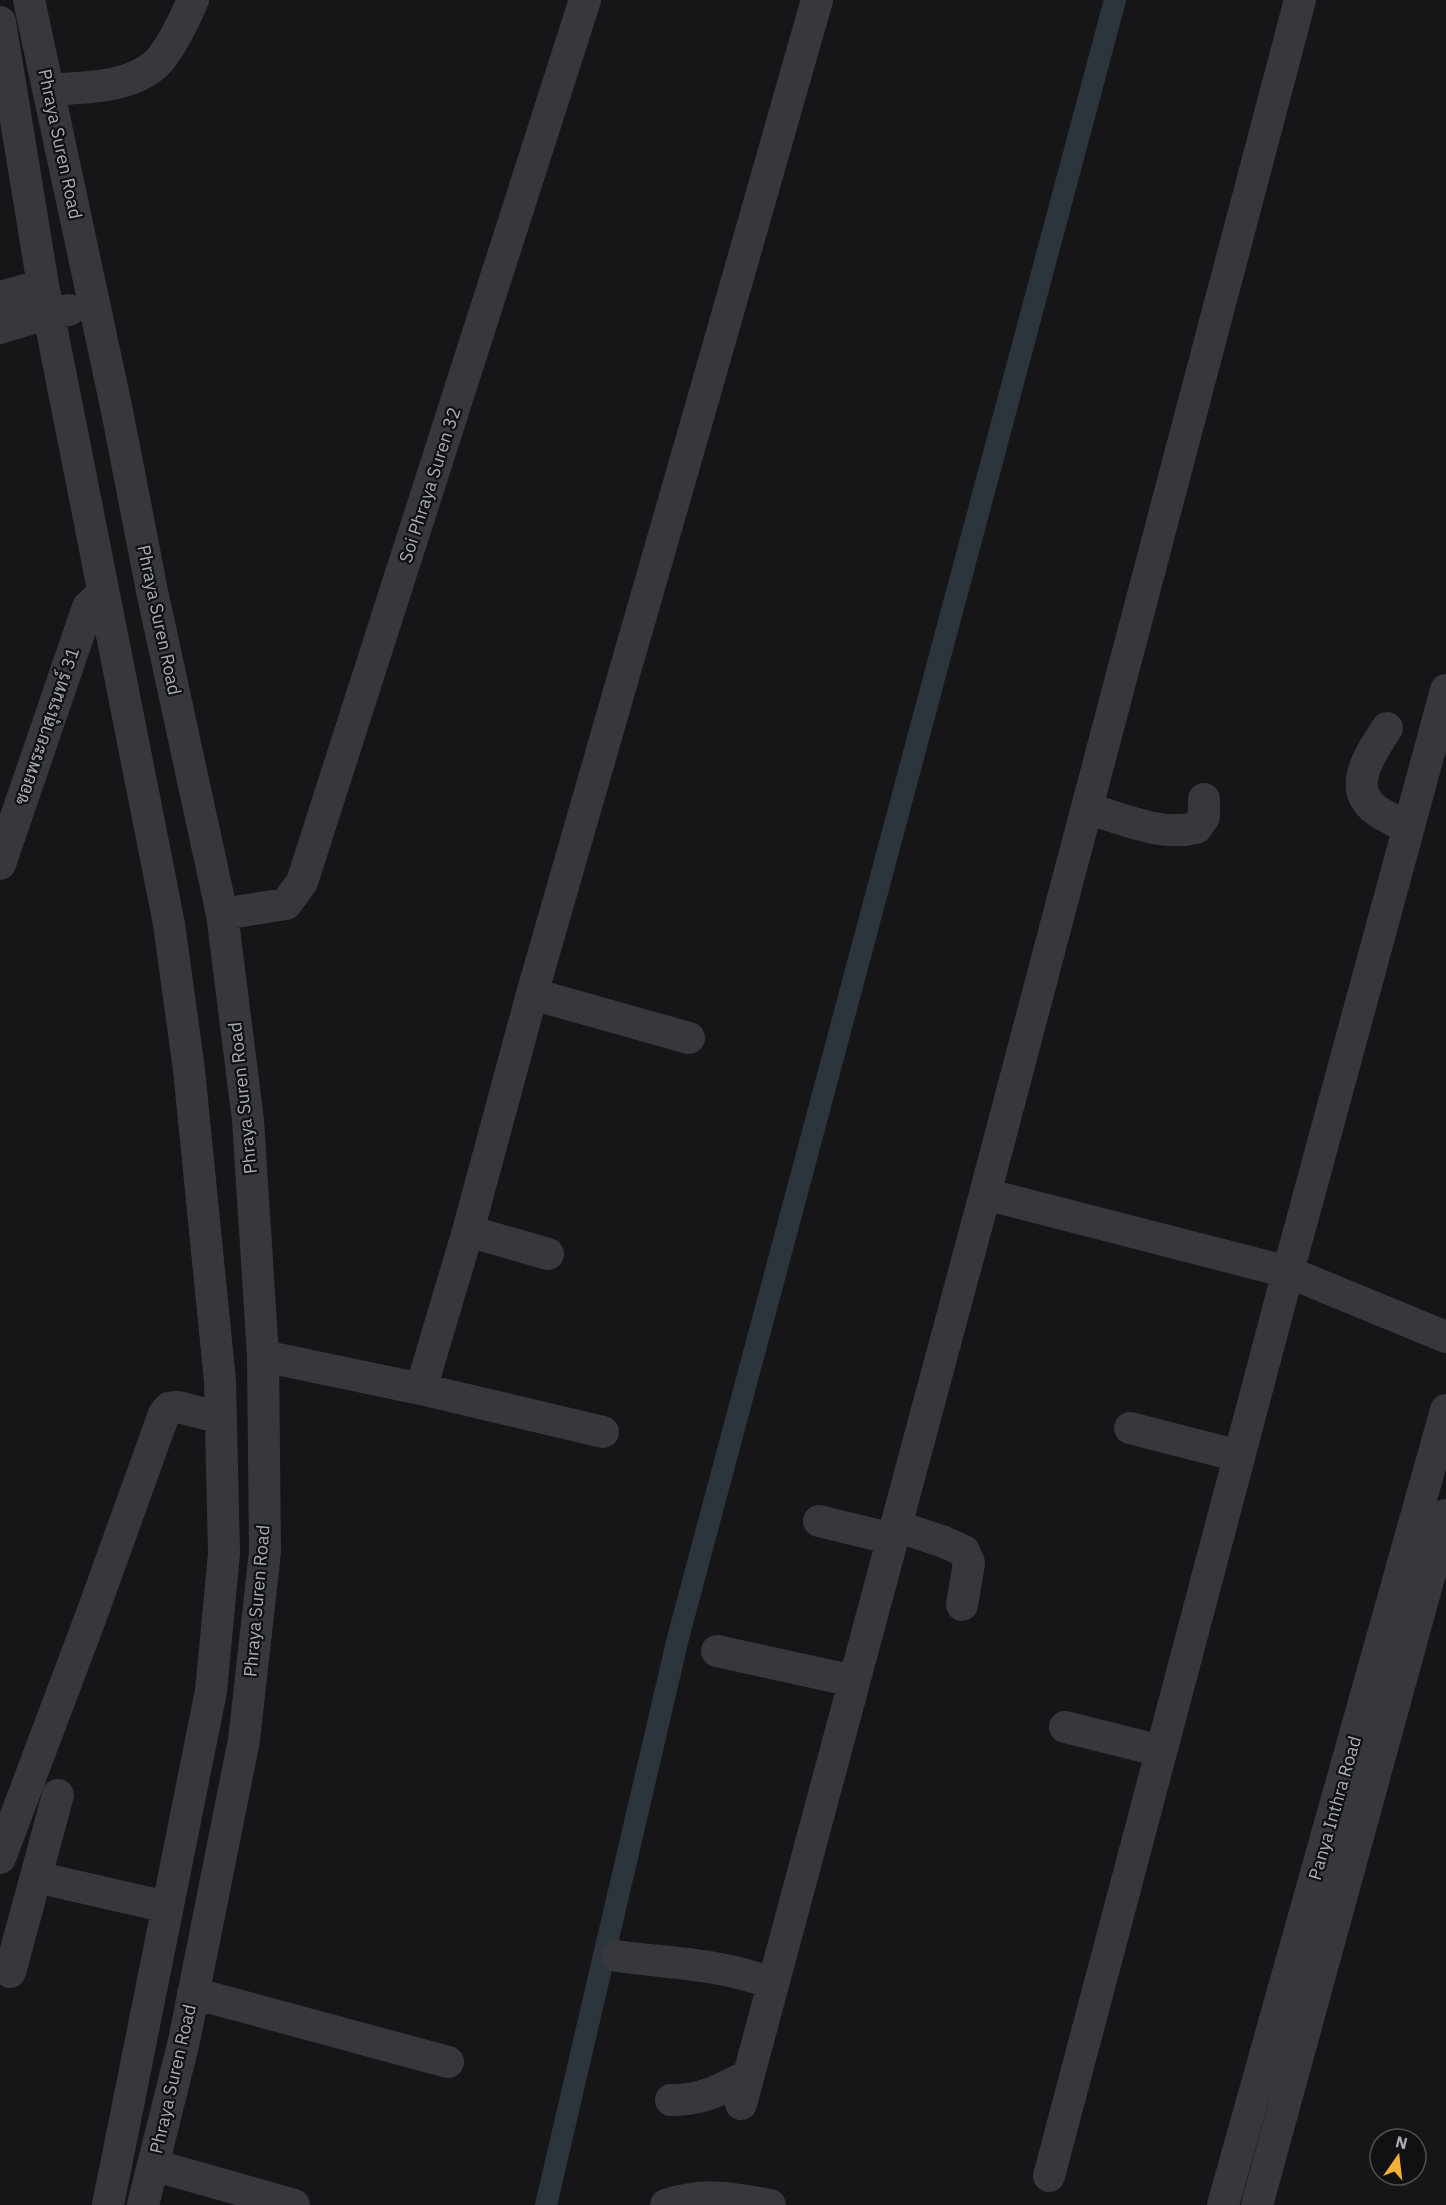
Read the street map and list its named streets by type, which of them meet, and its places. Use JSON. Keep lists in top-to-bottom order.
{
  "streets": {
    "street": [
      "Phraya Suren Road",
      "Soi Phraya Suren 32",
      "ซอยพระยาสุเรนทร์ 31",
      "Panya Inthra Road"
    ]
  },
  "crossings": [
    ["Phraya Suren Road", "Soi Phraya Suren 32"],
    ["Phraya Suren Road", "ซอยพระยาสุเรนทร์ 31"]
  ],
  "north": "top"
}
